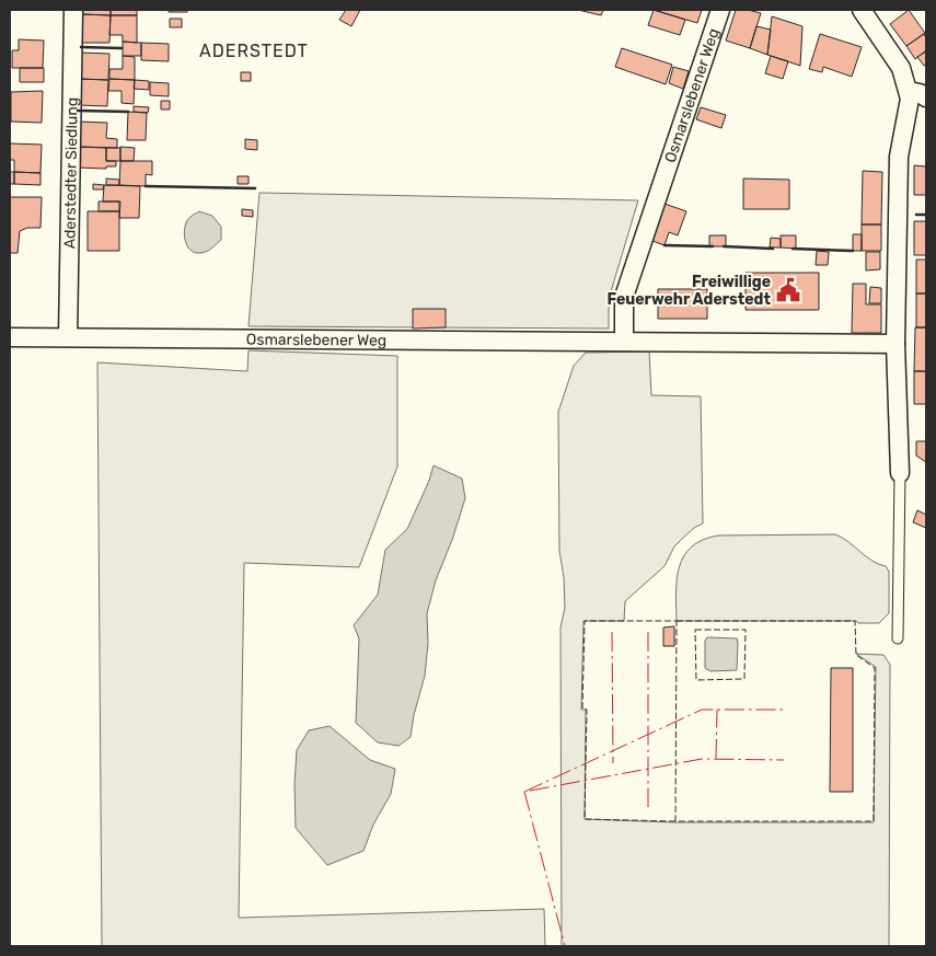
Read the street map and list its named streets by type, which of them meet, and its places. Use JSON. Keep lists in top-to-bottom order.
{
  "streets": {
    "street": ["Osmarslebener Weg", "Aderstedter Siedlung"]
  },
  "crossings": [
    ["Osmarslebener Weg", "Aderstedter Siedlung"]
  ],
  "districts": ["ADERSTEDT"],
  "places": {
    "public building": ["Freiwillige Feuerwehr Aderstedt"]
  }
}
